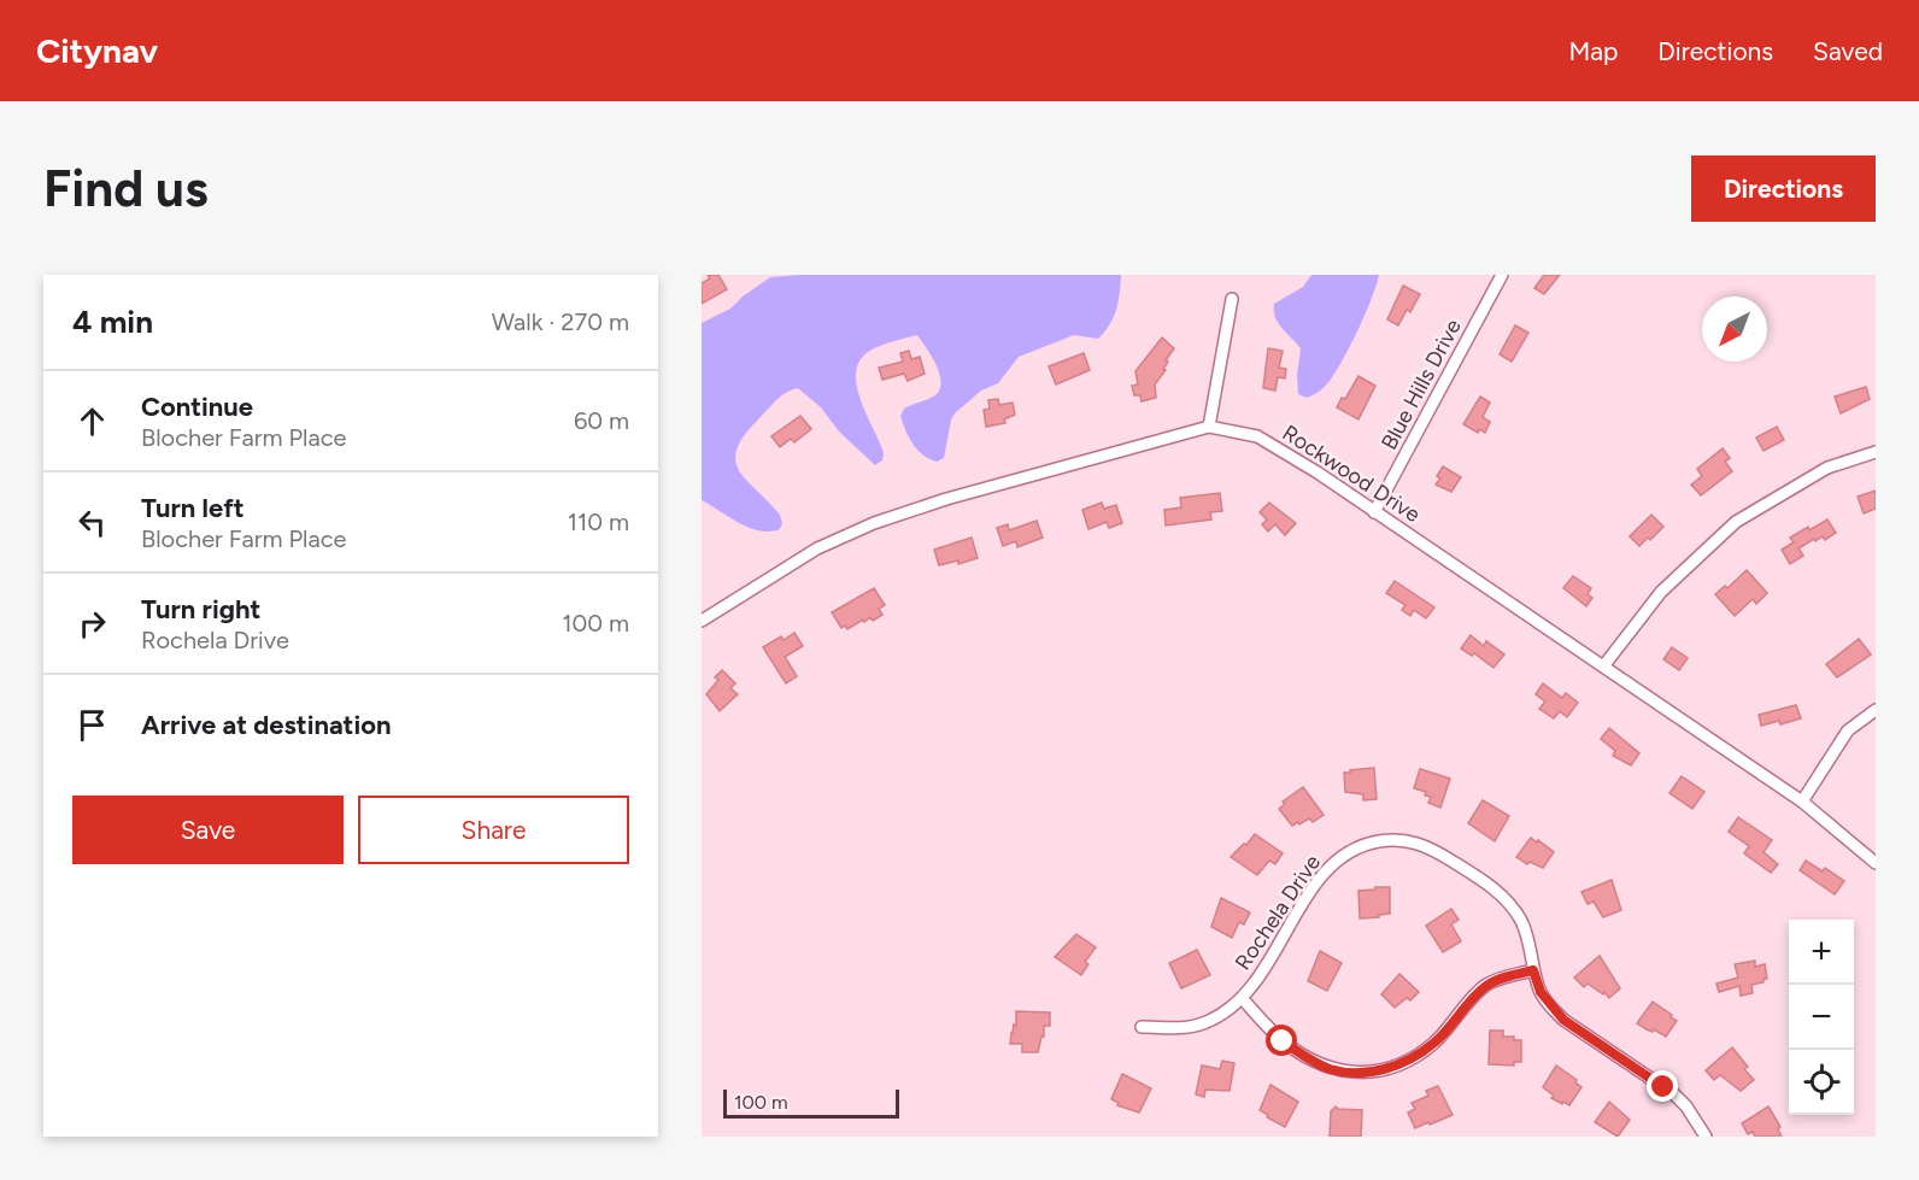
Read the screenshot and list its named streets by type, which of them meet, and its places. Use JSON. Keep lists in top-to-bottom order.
{
  "streets": {
    "street": ["Blue Hills Drive", "Rockwood Drive", "Rochela Drive"]
  },
  "crossings": [
    ["Blue Hills Drive", "Rockwood Drive"]
  ],
  "scale_bar": "100 m",
  "north": "bottom left",
  "page": {
    "header": "Citynav",
    "nav": ["Map", "Directions", "Saved"],
    "buttons": [
      "Directions",
      ["Save", "Share"]
    ],
    "title": "Find us",
    "heading": ["4 min", "Walk · 270 m"],
    "list": [
      ["Continue", "Blocher Farm Place", "60 m"],
      ["Turn left", "Blocher Farm Place", "110 m"],
      ["Turn right", "Rochela Drive", "100 m"],
      "Arrive at destination"
    ],
    "map_buttons": ["+", "−"],
    "scale": "100 m"
  }
}
